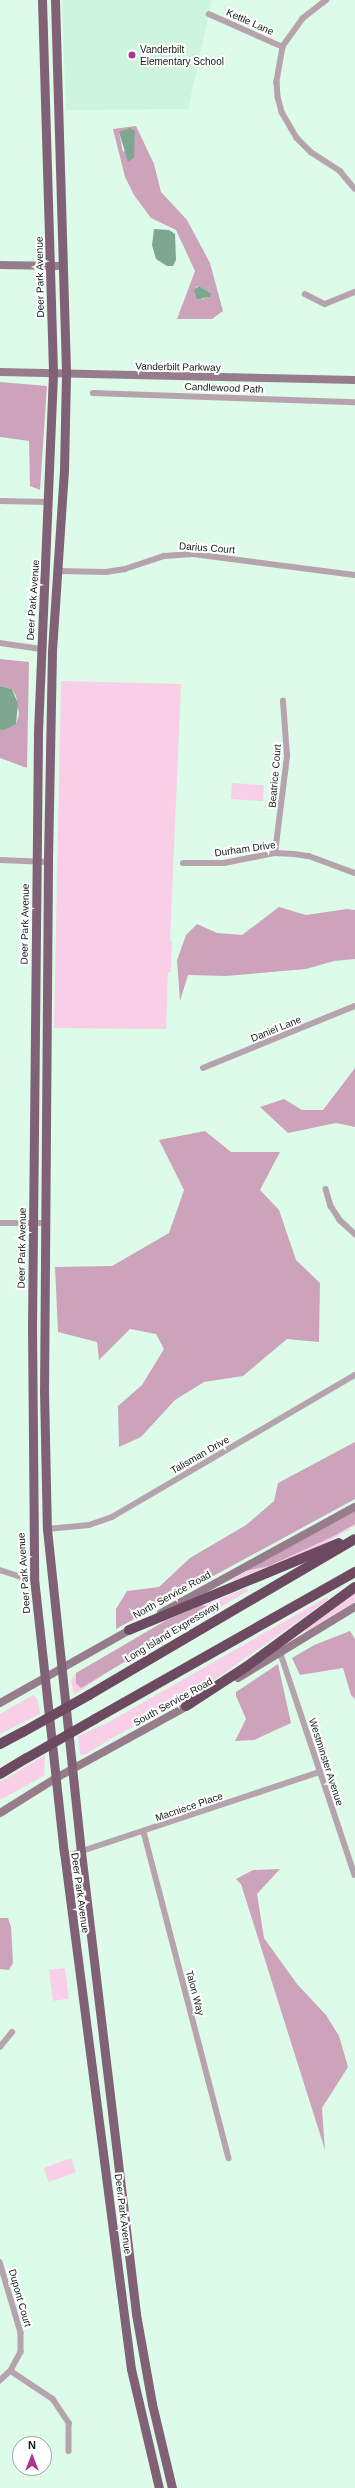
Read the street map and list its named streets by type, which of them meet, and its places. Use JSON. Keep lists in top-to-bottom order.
{
  "streets": {
    "highway": ["Long Island Expressway"],
    "main road": [
      "Deer Park Avenue",
      "Vanderbilt Parkway",
      "North Service Road",
      "South Service Road"
    ],
    "street": [
      "Kettle Lane",
      "Candlewood Path",
      "Darius Court",
      "Beatrice Court",
      "Durham Drive",
      "Daniel Lane",
      "Talisman Drive",
      "Westminster Avenue",
      "Macniece Place",
      "Talon Way",
      "Dupont Court"
    ]
  },
  "crossings": [
    ["Deer Park Avenue", "Vanderbilt Parkway"],
    ["Deer Park Avenue", "Darius Court"],
    ["Deer Park Avenue", "Talisman Drive"],
    ["Deer Park Avenue", "North Service Road"],
    ["Deer Park Avenue", "South Service Road"],
    ["Deer Park Avenue", "Macniece Place"],
    ["Beatrice Court", "Durham Drive"],
    ["South Service Road", "Westminster Avenue"],
    ["Westminster Avenue", "Macniece Place"],
    ["Macniece Place", "Talon Way"]
  ],
  "places": ["Vanderbilt Elementary School"],
  "north": "top"
}
